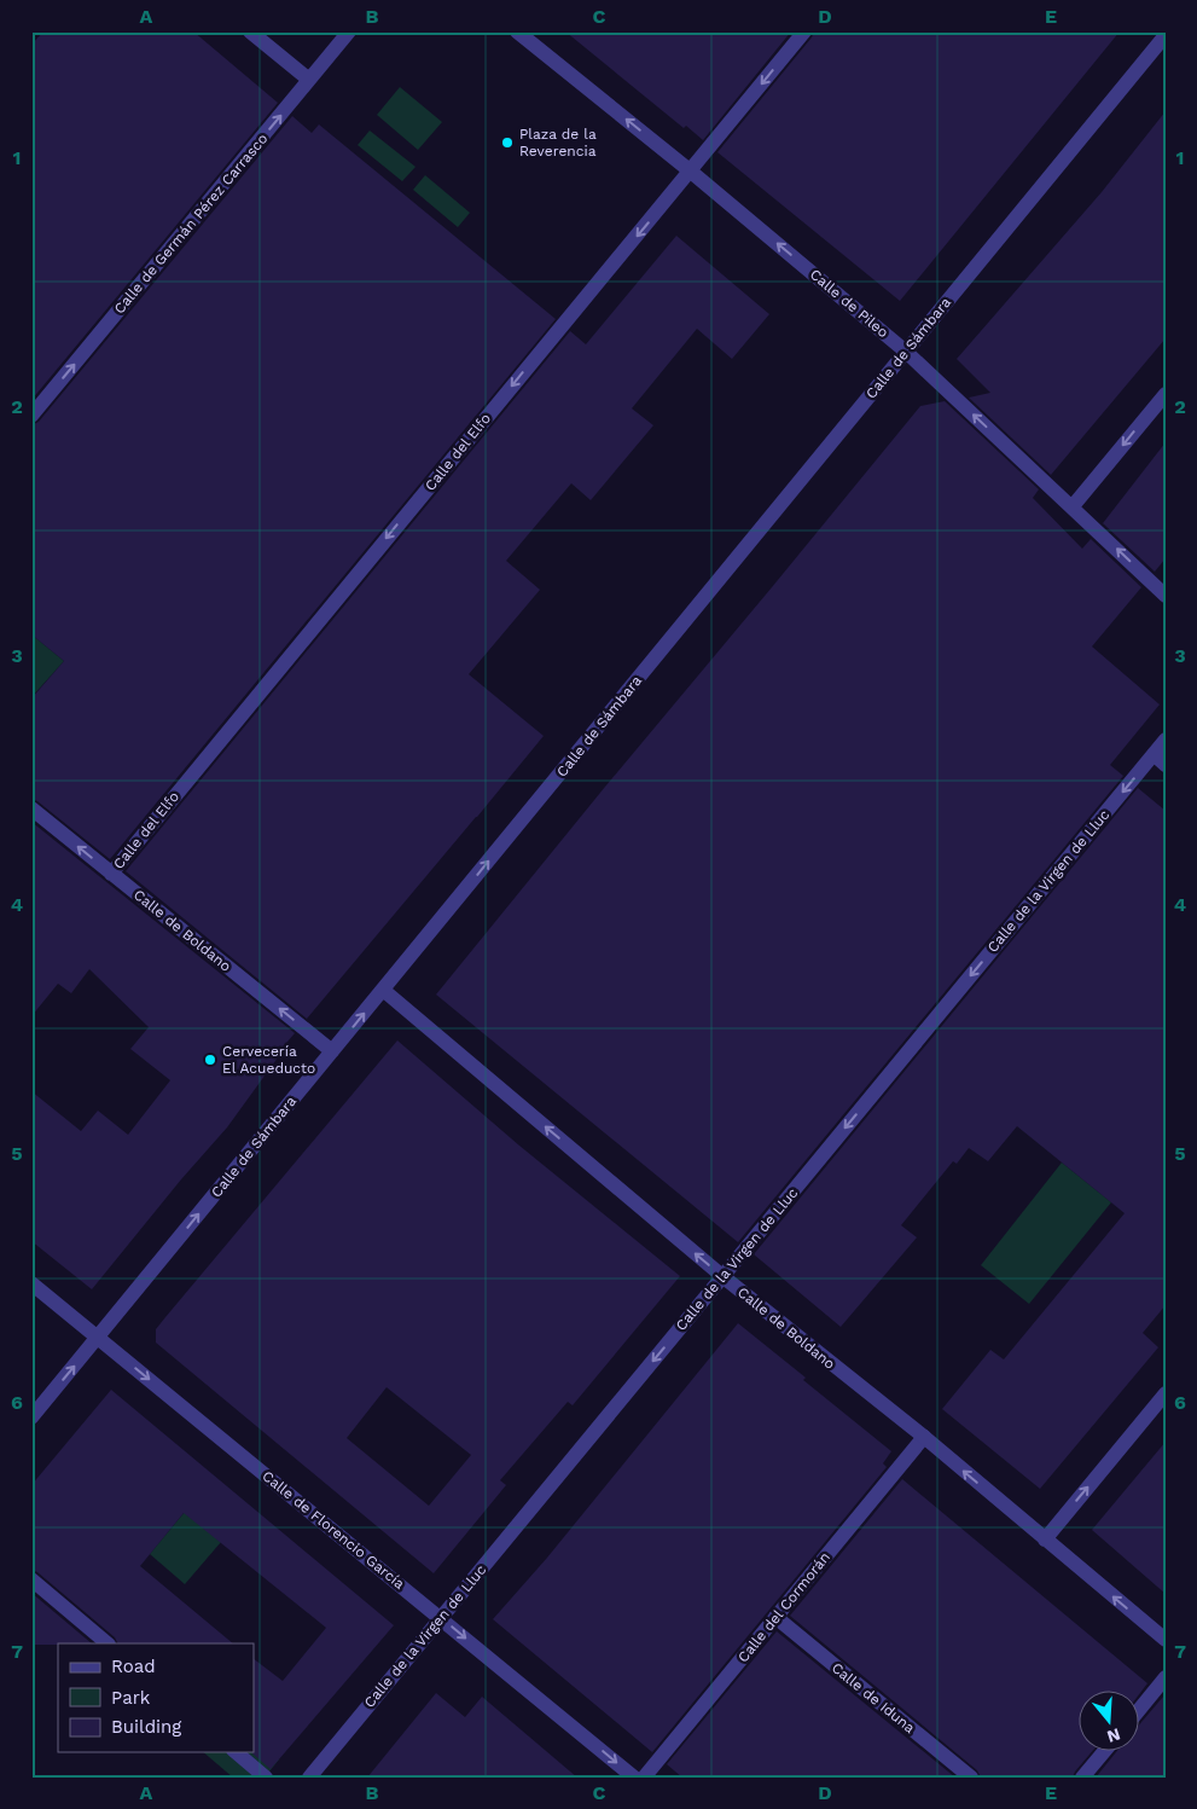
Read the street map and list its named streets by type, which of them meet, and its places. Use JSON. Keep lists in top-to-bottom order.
{
  "streets": {
    "street": [
      "Calle de Germán Pérez Carrasco",
      "Calle de Pileo",
      "Calle de Sámbara",
      "Calle del Elfo",
      "Calle de la Virgen de Lluc",
      "Calle de Boldano",
      "Calle de Florencio García",
      "Calle del Cormorán",
      "Calle de Iduna"
    ]
  },
  "crossings": [
    ["Calle de Pileo", "Calle de Sámbara"],
    ["Calle de Pileo", "Calle del Elfo"],
    ["Calle de Sámbara", "Calle de Boldano"],
    ["Calle de Sámbara", "Calle de Florencio García"],
    ["Calle del Elfo", "Calle de Boldano"],
    ["Calle de la Virgen de Lluc", "Calle de Boldano"],
    ["Calle de la Virgen de Lluc", "Calle de Florencio García"],
    ["Calle de Boldano", "Calle del Cormorán"],
    ["Calle del Cormorán", "Calle de Iduna"]
  ],
  "one_way": [
    "Calle de Germán Pérez Carrasco",
    "Calle de Pileo",
    "Calle de Sámbara",
    "Calle del Elfo",
    "Calle de la Virgen de Lluc",
    "Calle de Boldano",
    "Calle de Florencio García"
  ],
  "places": ["Plaza de la Reverencia", "Cervecería El Acueducto"],
  "legend": ["Road", "Park", "Building"],
  "north": "bottom",
  "grid": {
    "columns": [
      "A",
      "B",
      "C",
      "D",
      "E"
    ],
    "rows": [
      "1",
      "2",
      "3",
      "4",
      "5",
      "6",
      "7"
    ]
  }
}
